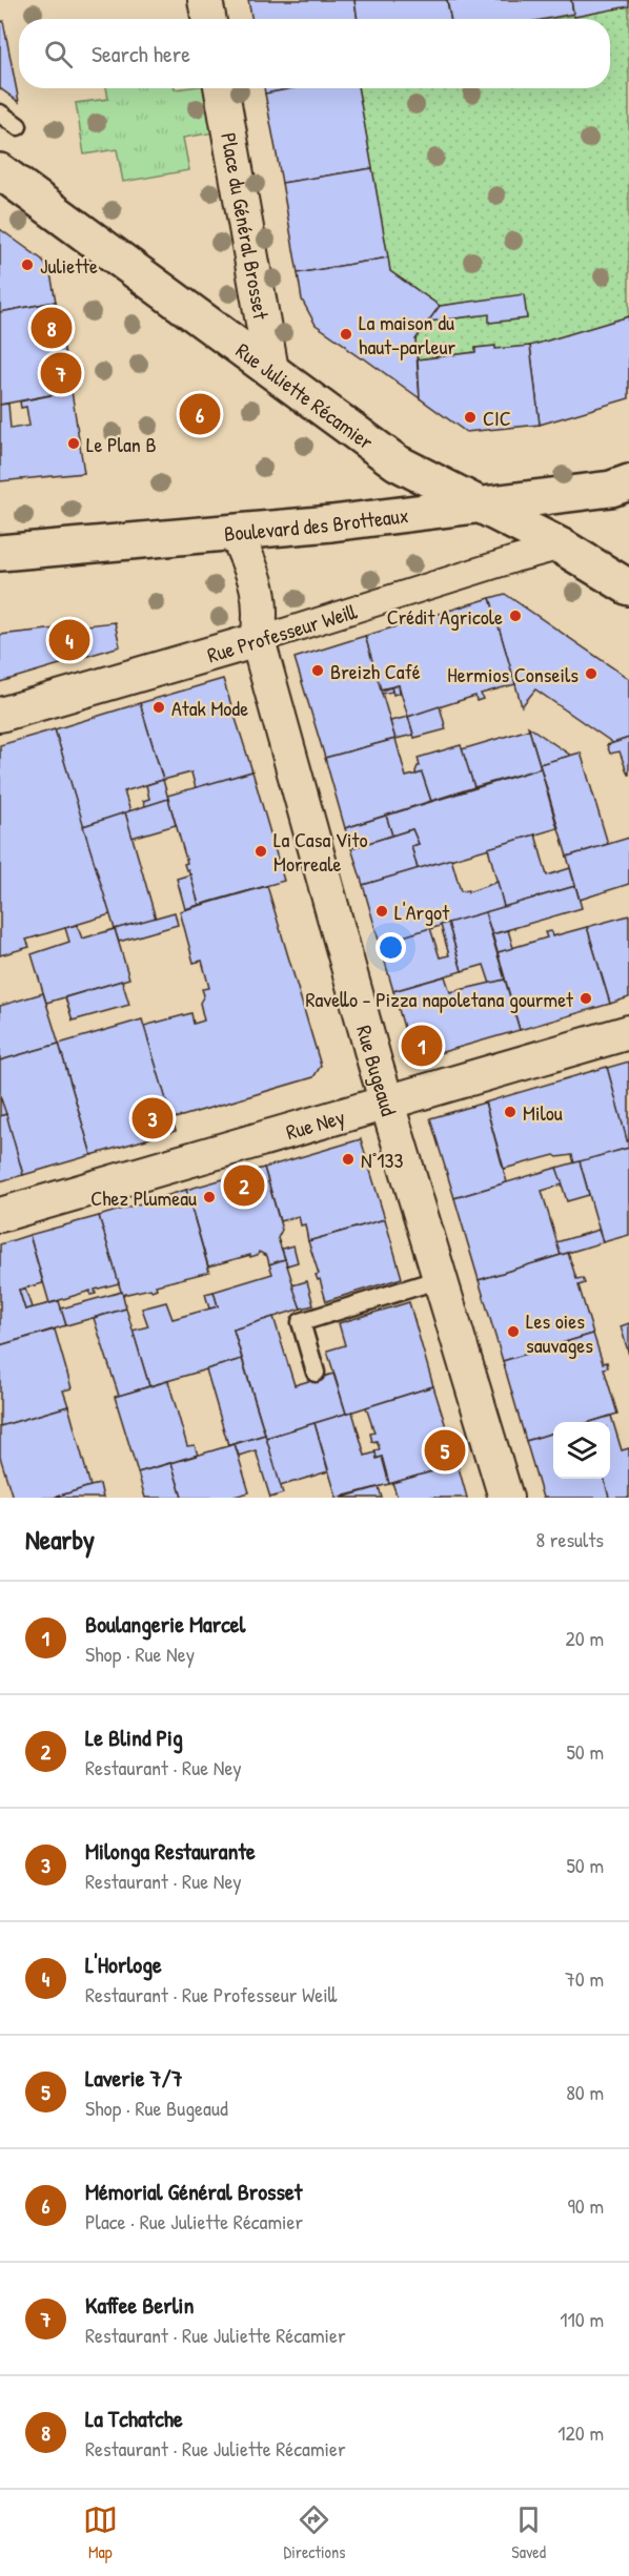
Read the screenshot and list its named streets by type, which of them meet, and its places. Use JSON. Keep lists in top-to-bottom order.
{
  "streets": {
    "main road": ["Rue Juliette Récamier", "Boulevard des Brotteaux"],
    "street": [
      "Place du Général Brosset",
      "Rue Professeur Weill",
      "Rue Bugeaud",
      "Rue Ney"
    ]
  },
  "crossings": [
    ["Place du Général Brosset", "Rue Juliette Récamier"],
    ["Rue Juliette Récamier", "Boulevard des Brotteaux"],
    ["Rue Juliette Récamier", "Rue Professeur Weill"],
    ["Boulevard des Brotteaux", "Rue Bugeaud"],
    ["Rue Professeur Weill", "Rue Bugeaud"],
    ["Rue Bugeaud", "Rue Ney"]
  ],
  "places": [
    "Juliette",
    "La maison du haut-parleur",
    "CIC",
    "Le Plan B",
    "Crédit Agricole",
    "Breizh Café",
    "Hermios Conseils",
    "Atak Mode",
    "La Casa Vito Morreale",
    "L'Argot",
    "Ravello - Pizza napoletana gourmet",
    "Milou",
    "N°133",
    "Chez Plumeau",
    "Les oies sauvages"
  ],
  "page": {
    "search": "Search here",
    "pins": [
      "8",
      "7",
      "6",
      "4",
      "1",
      "3",
      "2",
      "5"
    ],
    "heading": ["Nearby", "8 results"],
    "list": [
      {
        "mark": "1",
        "name": "Boulangerie Marcel",
        "note": "Shop · Rue Ney",
        "value": "20 m"
      },
      {
        "mark": "2",
        "name": "Le Blind Pig",
        "note": "Restaurant · Rue Ney",
        "value": "50 m"
      },
      {
        "mark": "3",
        "name": "Milonga Restaurante",
        "note": "Restaurant · Rue Ney",
        "value": "50 m"
      },
      {
        "mark": "4",
        "name": "L'Horloge",
        "note": "Restaurant · Rue Professeur Weill",
        "value": "70 m"
      },
      {
        "mark": "5",
        "name": "Laverie 7/7",
        "note": "Shop · Rue Bugeaud",
        "value": "80 m"
      },
      {
        "mark": "6",
        "name": "Mémorial Général Brosset",
        "note": "Place · Rue Juliette Récamier",
        "value": "90 m"
      },
      {
        "mark": "7",
        "name": "Kaffee Berlin",
        "note": "Restaurant · Rue Juliette Récamier",
        "value": "110 m"
      },
      {
        "mark": "8",
        "name": "La Tchatche",
        "note": "Restaurant · Rue Juliette Récamier",
        "value": "120 m"
      }
    ],
    "nav": ["Map", "Directions", "Saved"]
  }
}
